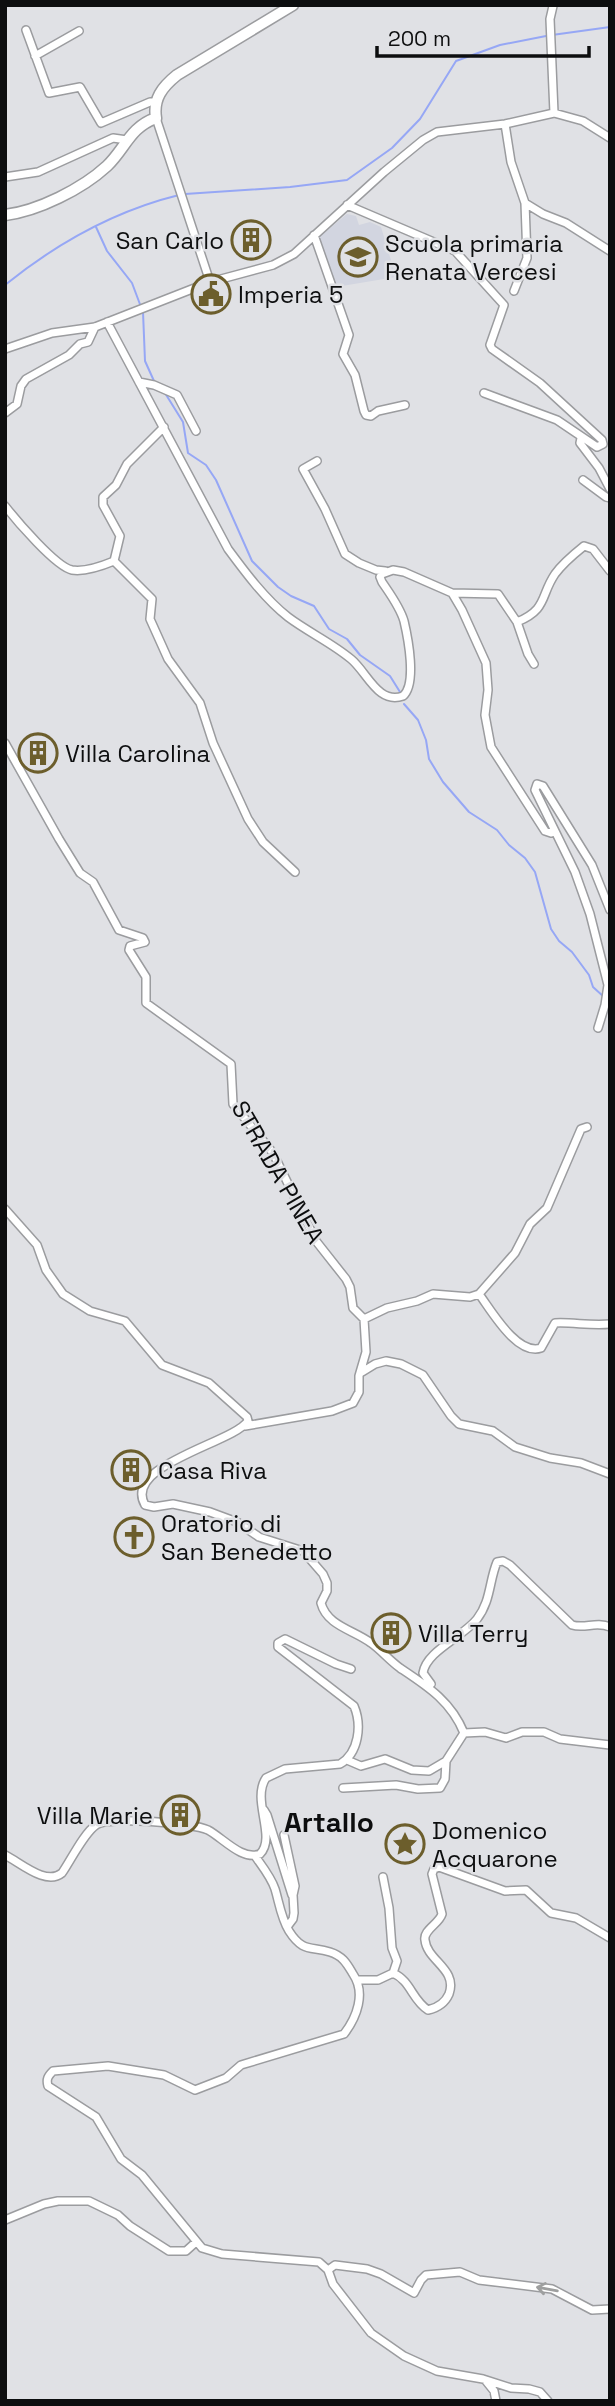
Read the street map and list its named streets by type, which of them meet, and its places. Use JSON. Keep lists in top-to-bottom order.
{
  "streets": {
    "street": ["STRADA PINEA"]
  },
  "districts": ["Artallo"],
  "places": {
    "building": [
      "San Carlo",
      "Villa Carolina",
      "Casa Riva",
      "Villa Terry",
      "Villa Marie"
    ],
    "school or university": ["Scuola primaria Renata Vercesi"],
    "public building": ["Imperia 5"],
    "church": ["Oratorio di San Benedetto"],
    "place": ["Domenico Acquarone"]
  },
  "scale_bar": "200 m"
}
